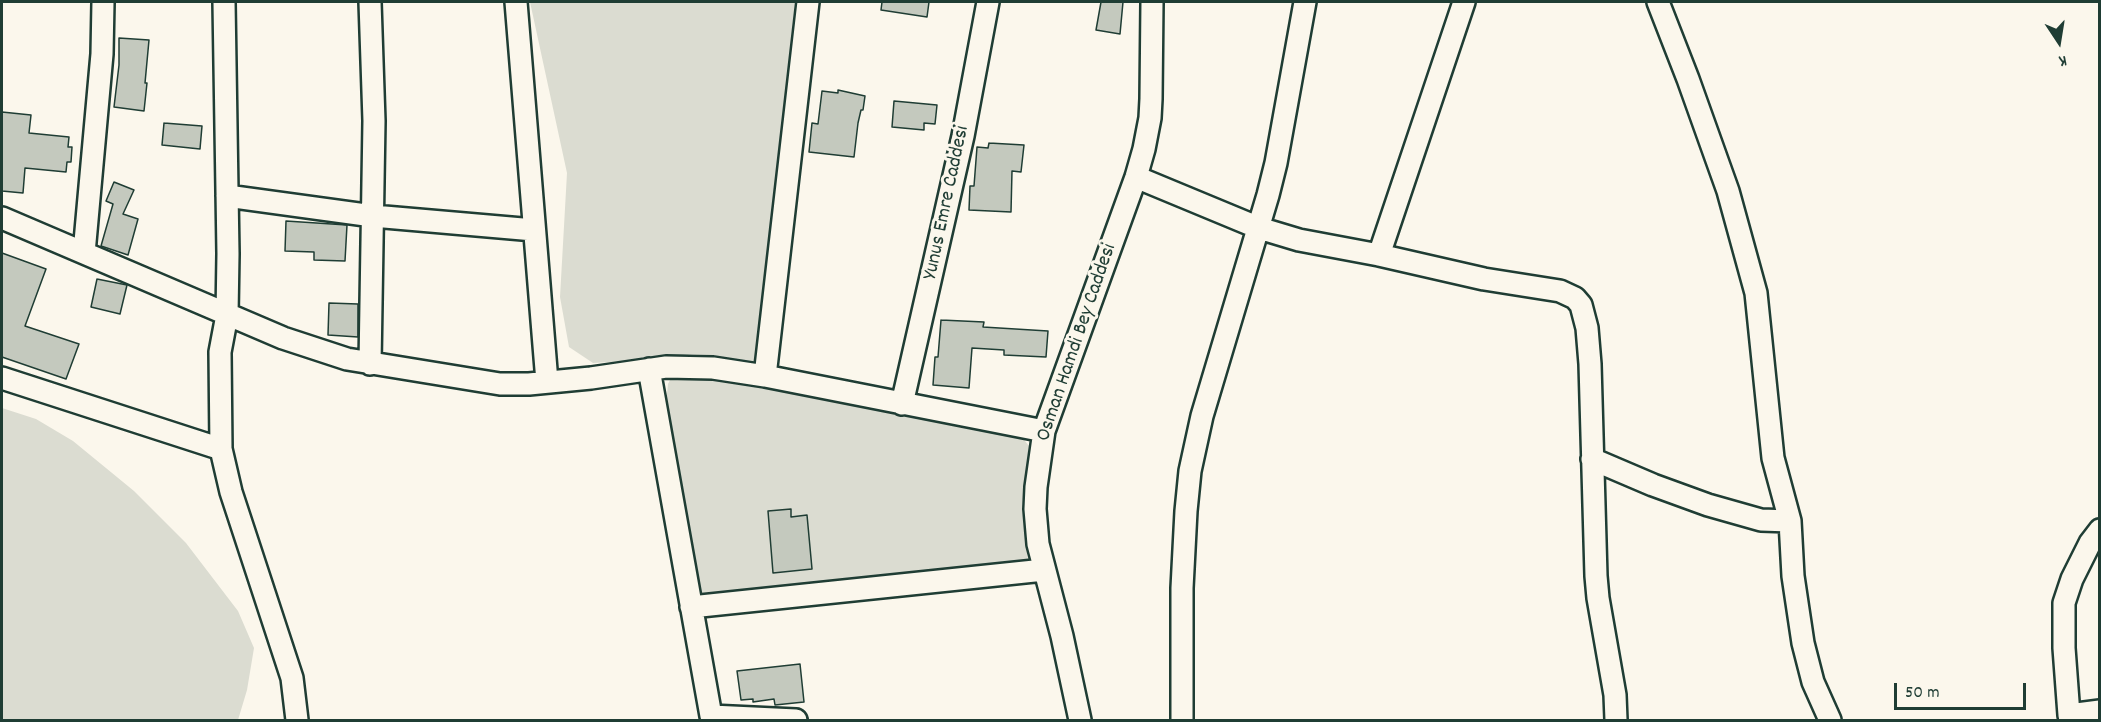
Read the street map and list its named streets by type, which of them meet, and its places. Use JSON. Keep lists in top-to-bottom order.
{
  "streets": {
    "street": ["Yunus Emre Caddesi", "Osman Hamdi Bey Caddesi"]
  },
  "scale_bar": "50 m",
  "north": "bottom"
}
